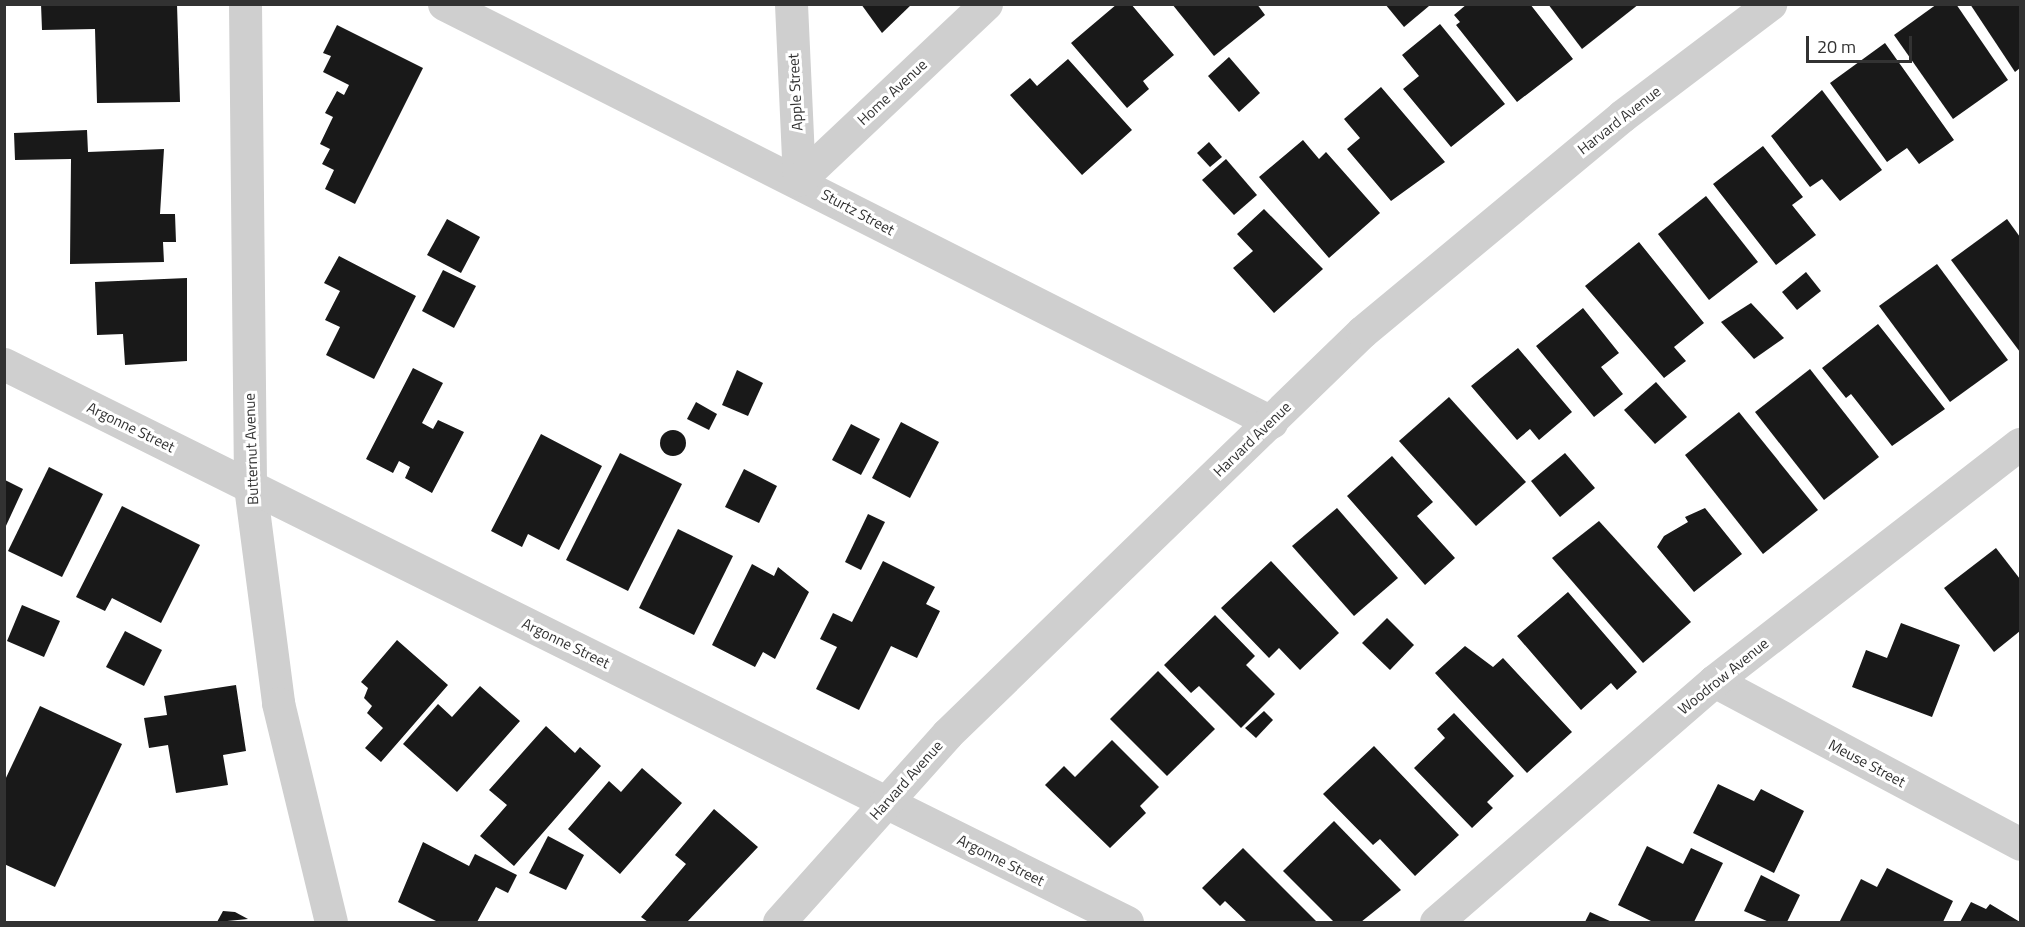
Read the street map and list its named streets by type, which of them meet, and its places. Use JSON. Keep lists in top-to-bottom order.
{
  "streets": {
    "street": [
      "Apple Street",
      "Home Avenue",
      "Harvard Avenue",
      "Sturtz Street",
      "Argonne Street",
      "Butternut Avenue",
      "Woodrow Avenue",
      "Meuse Street"
    ]
  },
  "crossings": [
    ["Apple Street", "Home Avenue"],
    ["Apple Street", "Sturtz Street"],
    ["Home Avenue", "Sturtz Street"],
    ["Harvard Avenue", "Sturtz Street"],
    ["Harvard Avenue", "Argonne Street"],
    ["Argonne Street", "Butternut Avenue"],
    ["Woodrow Avenue", "Meuse Street"]
  ],
  "scale_bar": "20 m"
}
